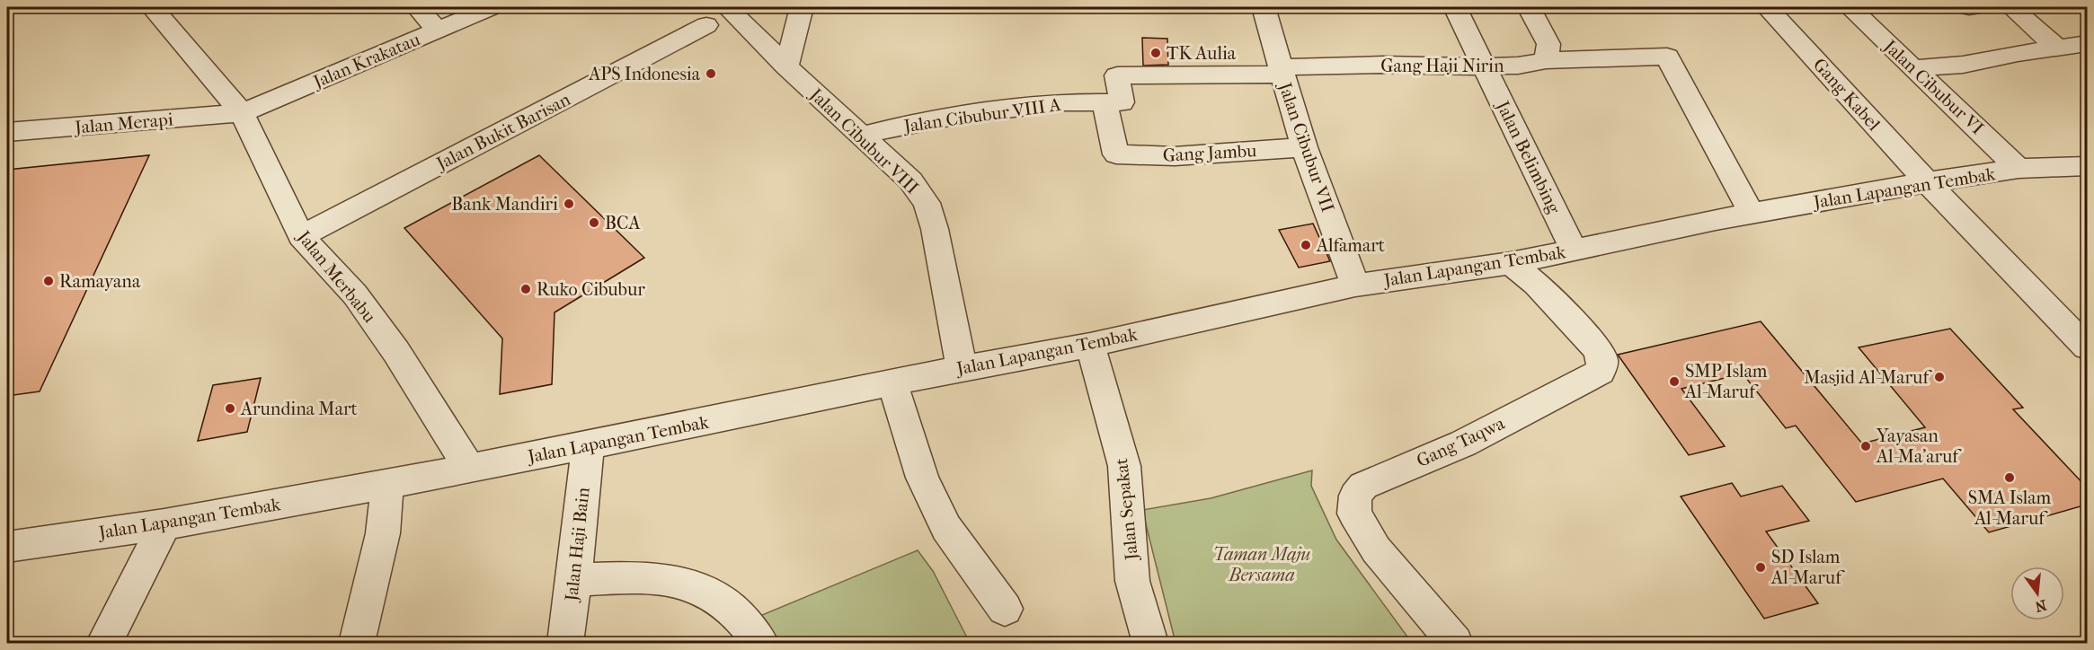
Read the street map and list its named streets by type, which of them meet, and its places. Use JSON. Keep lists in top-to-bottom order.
{
  "streets": {
    "street": [
      "Jalan Krakatau",
      "Gang Haji Nirin",
      "Jalan Cibubur VI",
      "Gang Kabel",
      "Jalan Cibubur VIII A",
      "Jalan Merapi",
      "Jalan Bukit Barisan",
      "Jalan Cibubur VIII",
      "Jalan Cibubur VII",
      "Gang Jambu",
      "Jalan Belimbing",
      "Jalan Lapangan Tembak",
      "Jalan Merbabu",
      "Gang Taqwa",
      "Jalan Sepakat",
      "Jalan Haji Bain"
    ]
  },
  "crossings": [
    ["Jalan Krakatau", "Jalan Merapi"],
    ["Jalan Krakatau", "Jalan Merbabu"],
    ["Gang Haji Nirin", "Jalan Cibubur VIII A"],
    ["Gang Haji Nirin", "Jalan Cibubur VII"],
    ["Gang Haji Nirin", "Gang Jambu"],
    ["Gang Haji Nirin", "Jalan Belimbing"],
    ["Gang Haji Nirin", "Jalan Lapangan Tembak"],
    ["Jalan Cibubur VI", "Jalan Lapangan Tembak"],
    ["Gang Kabel", "Jalan Lapangan Tembak"],
    ["Jalan Cibubur VIII A", "Jalan Cibubur VIII"],
    ["Jalan Cibubur VIII A", "Gang Jambu"],
    ["Jalan Merapi", "Jalan Merbabu"],
    ["Jalan Bukit Barisan", "Jalan Merbabu"],
    ["Jalan Cibubur VIII", "Jalan Lapangan Tembak"],
    ["Jalan Cibubur VII", "Gang Jambu"],
    ["Jalan Cibubur VII", "Jalan Lapangan Tembak"],
    ["Jalan Belimbing", "Jalan Lapangan Tembak"],
    ["Jalan Lapangan Tembak", "Jalan Merbabu"],
    ["Jalan Lapangan Tembak", "Gang Taqwa"],
    ["Jalan Lapangan Tembak", "Jalan Sepakat"],
    ["Jalan Lapangan Tembak", "Jalan Haji Bain"]
  ],
  "parks": ["Taman Maju Bersama"],
  "places": [
    "TK Aulia",
    "APS Indonesia",
    "Bank Mandiri",
    "BCA",
    "Alfamart",
    "Ramayana",
    "Ruko Cibubur",
    "Masjid Al-Maruf",
    "SMP Islam Al-Maruf",
    "Arundina Mart",
    "Yayasan Al-Ma'aruf",
    "SMA Islam Al-Maruf",
    "SD Islam Al-Maruf"
  ],
  "north": "bottom"
}
